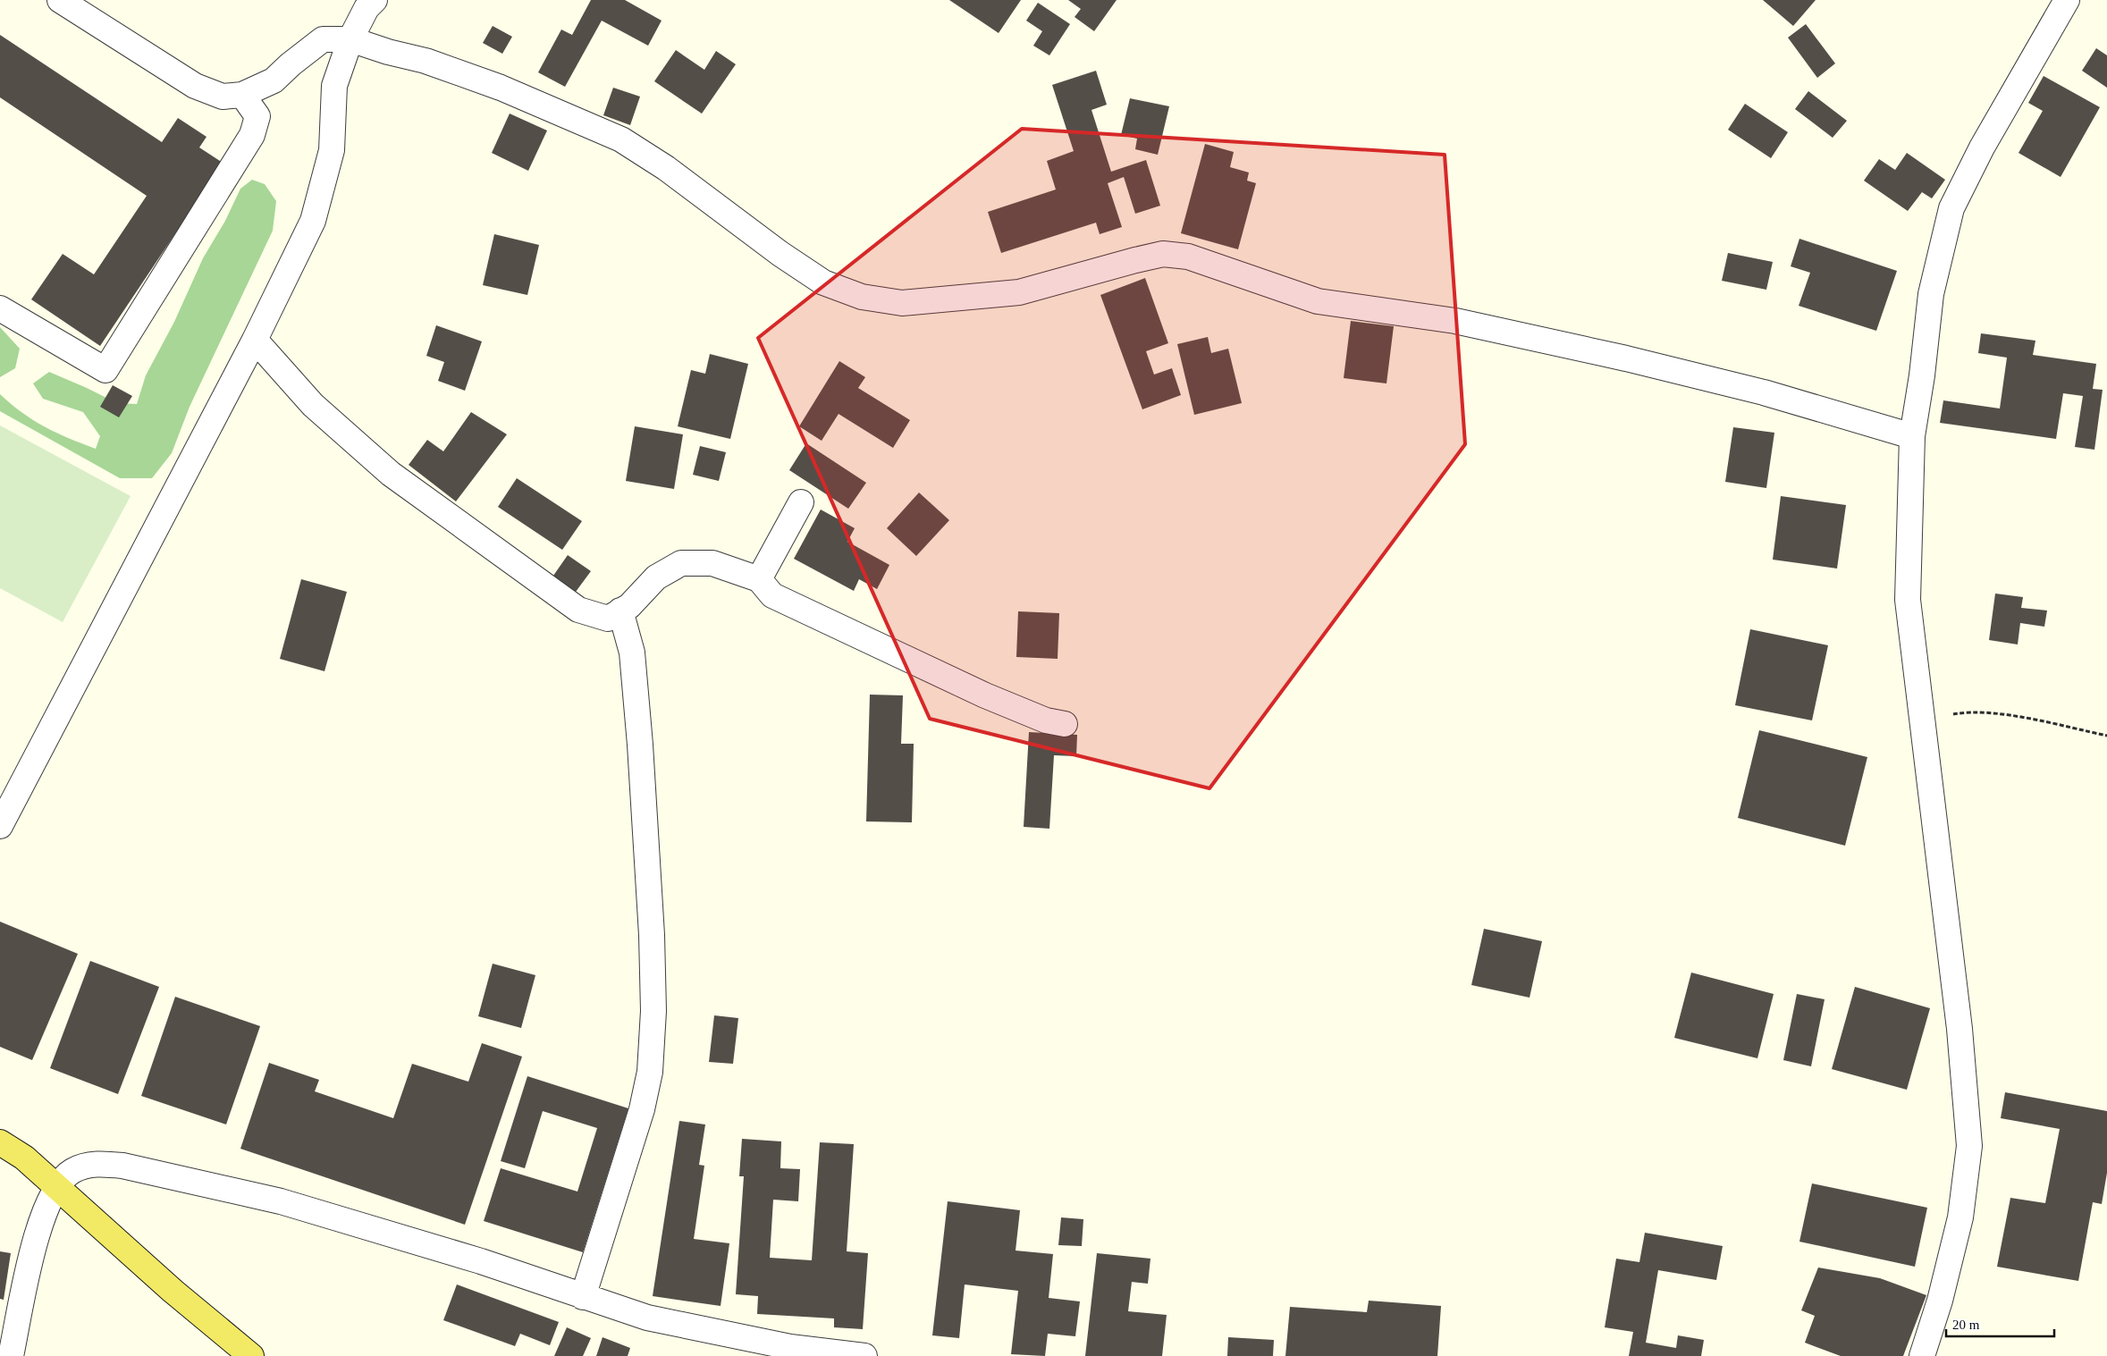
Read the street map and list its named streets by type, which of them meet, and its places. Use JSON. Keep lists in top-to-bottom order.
{
  "scale_bar": "20 m"
}
